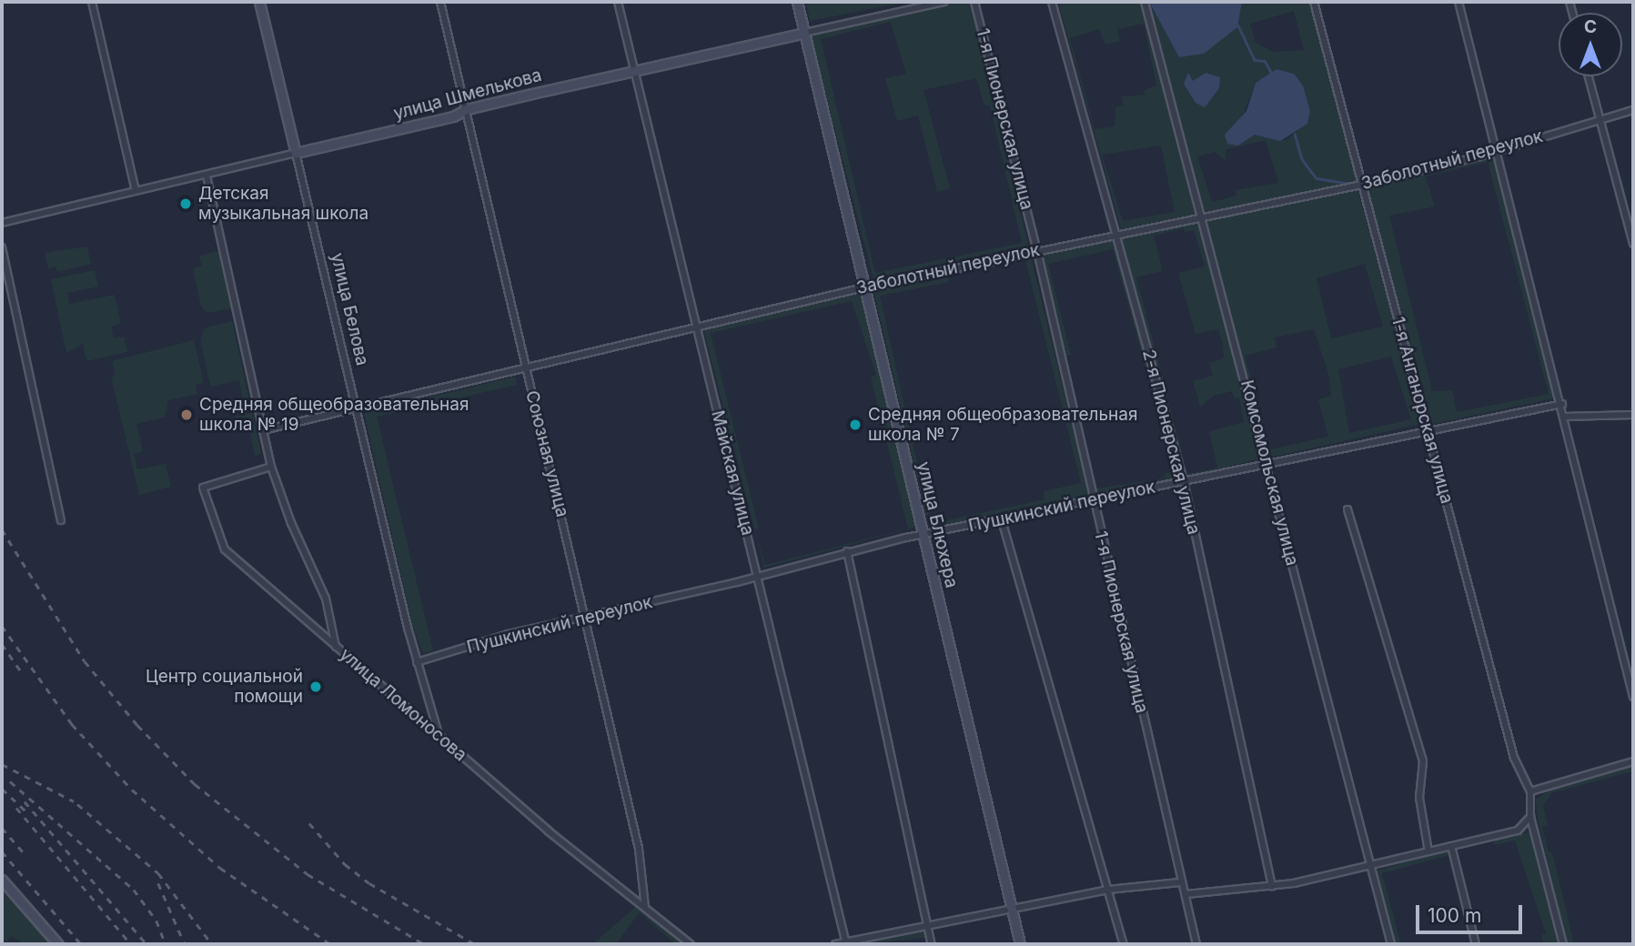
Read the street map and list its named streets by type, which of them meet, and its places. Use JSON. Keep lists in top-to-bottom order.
{
  "streets": {
    "street": [
      "улица Шмелькова",
      "1-я Пионерская улица",
      "Заболотный переулок",
      "улица Белова",
      "1-я Анганорская улица",
      "2-я Пионерская улица",
      "Союзная улица",
      "Майская улица",
      "Комсомольская улица",
      "Пушкинский переулок",
      "улица Блюхера",
      "улица Ломоносова"
    ]
  },
  "crossings": [
    ["улица Шмелькова", "улица Белова"],
    ["улица Шмелькова", "Союзная улица"],
    ["улица Шмелькова", "Майская улица"],
    ["улица Шмелькова", "улица Блюхера"],
    ["1-я Пионерская улица", "Заболотный переулок"],
    ["1-я Пионерская улица", "Пушкинский переулок"],
    ["Заболотный переулок", "улица Белова"],
    ["Заболотный переулок", "1-я Анганорская улица"],
    ["Заболотный переулок", "2-я Пионерская улица"],
    ["Заболотный переулок", "Союзная улица"],
    ["Заболотный переулок", "Майская улица"],
    ["Заболотный переулок", "Комсомольская улица"],
    ["Заболотный переулок", "улица Блюхера"],
    ["улица Белова", "Пушкинский переулок"],
    ["улица Белова", "улица Ломоносова"],
    ["1-я Анганорская улица", "Пушкинский переулок"],
    ["2-я Пионерская улица", "Пушкинский переулок"],
    ["Союзная улица", "Пушкинский переулок"],
    ["Союзная улица", "улица Ломоносова"],
    ["Майская улица", "Пушкинский переулок"],
    ["Комсомольская улица", "Пушкинский переулок"],
    ["Пушкинский переулок", "улица Блюхера"]
  ],
  "places": [
    "Детская музыкальная школа",
    "Средняя общеобразовательная школа № 19",
    "Средняя общеобразовательная школа № 7",
    "Центр социальной помощи"
  ],
  "scale_bar": "100 m",
  "north": "top"
}
